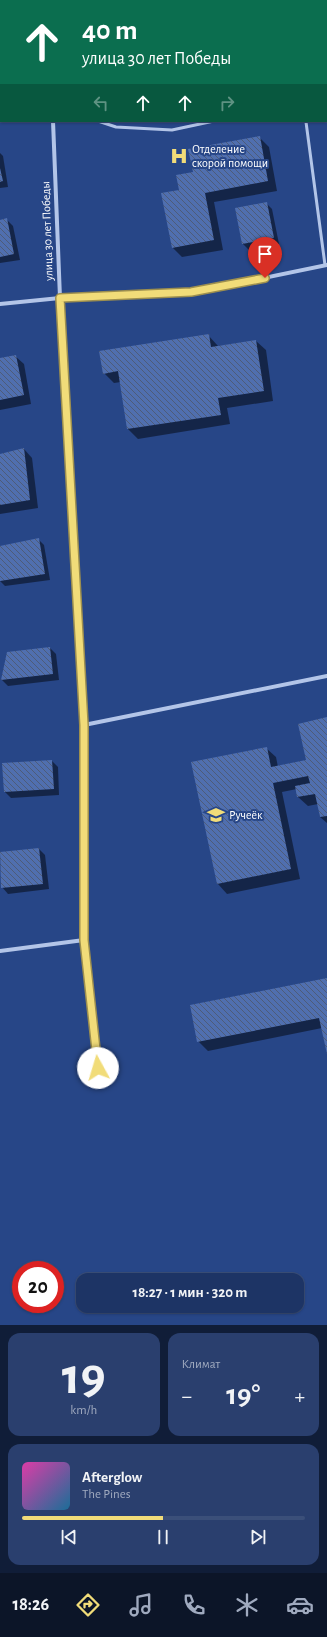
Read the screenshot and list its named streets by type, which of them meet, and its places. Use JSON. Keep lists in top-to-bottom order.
{
  "streets": {
    "street": ["улица 30 лет Победы"]
  },
  "places": {
    "hospital": ["Отделение скорой помощи"],
    "school or university": ["Ручеёк"]
  },
  "page": {
    "turn": ["40 m", "улица 30 лет Победы"],
    "limit": "20",
    "trip": "18:27 · 1 мин · 320 m",
    "tile": [
      ["19", "km/h"],
      "Климат"
    ],
    "heat": ["−", "19°", "+"],
    "song": ["Afterglow", "The Pines"],
    "tabs": "18:26"
  }
}
